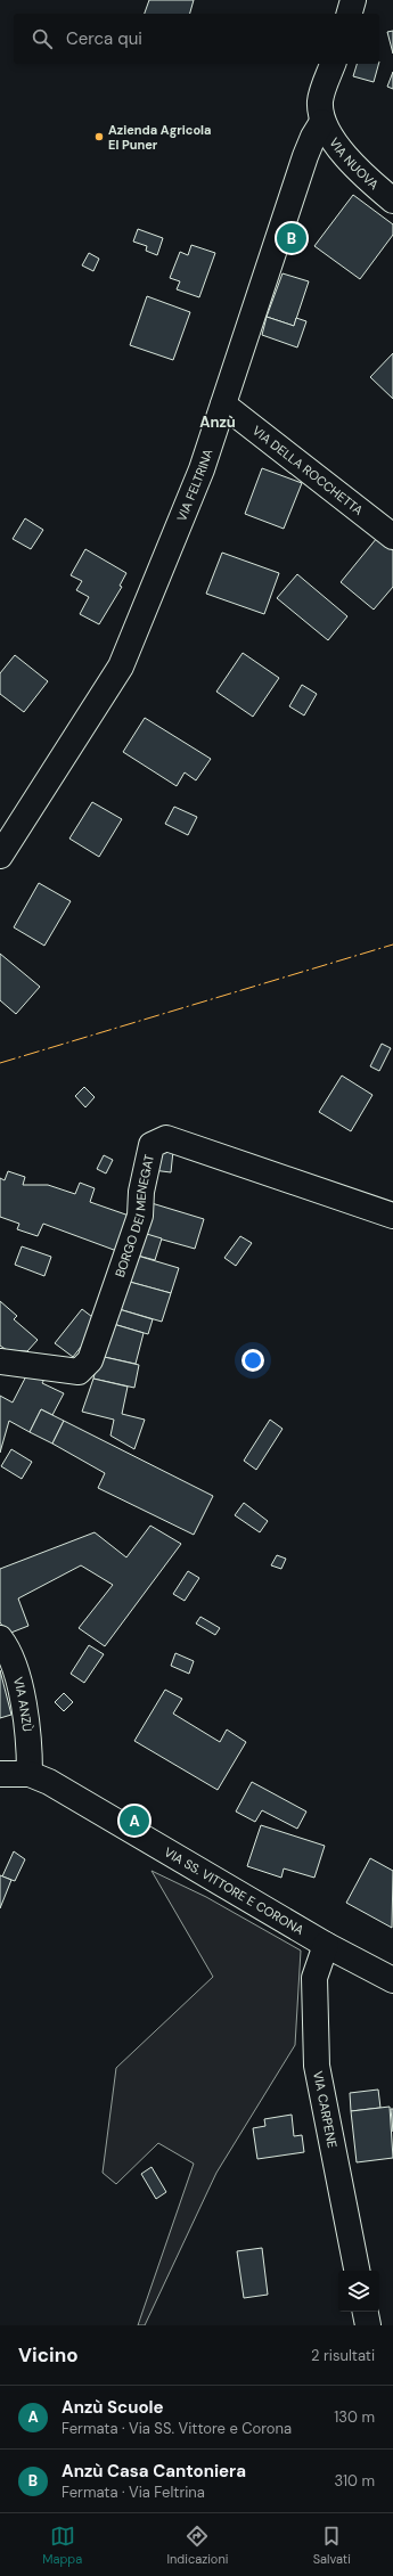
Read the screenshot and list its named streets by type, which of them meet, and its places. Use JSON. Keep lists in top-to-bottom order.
{
  "streets": {
    "street": [
      "VIA NUOVA",
      "VIA DELLA ROCCHETTA",
      "VIA FELTRINA",
      "BORGO DEI MENEGAT",
      "VIA ANZÙ",
      "VIA SS. VITTORE E CORONA",
      "VIA CARPENE"
    ]
  },
  "crossings": [
    ["VIA NUOVA", "VIA FELTRINA"],
    ["VIA DELLA ROCCHETTA", "VIA FELTRINA"],
    ["VIA ANZÙ", "VIA SS. VITTORE E CORONA"],
    ["VIA SS. VITTORE E CORONA", "VIA CARPENE"]
  ],
  "districts": ["Anzù"],
  "places": ["Azienda Agricola El Puner"],
  "page": {
    "search": "Cerca qui",
    "pins": ["B", "A"],
    "heading": ["Vicino", "2 risultati"],
    "list": [
      {
        "mark": "A",
        "name": "Anzù Scuole",
        "note": "Fermata · Via SS. Vittore e Corona",
        "value": "130 m"
      },
      {
        "mark": "B",
        "name": "Anzù Casa Cantoniera",
        "note": "Fermata · Via Feltrina",
        "value": "310 m"
      }
    ],
    "nav": ["Mappa", "Indicazioni", "Salvati"]
  }
}
